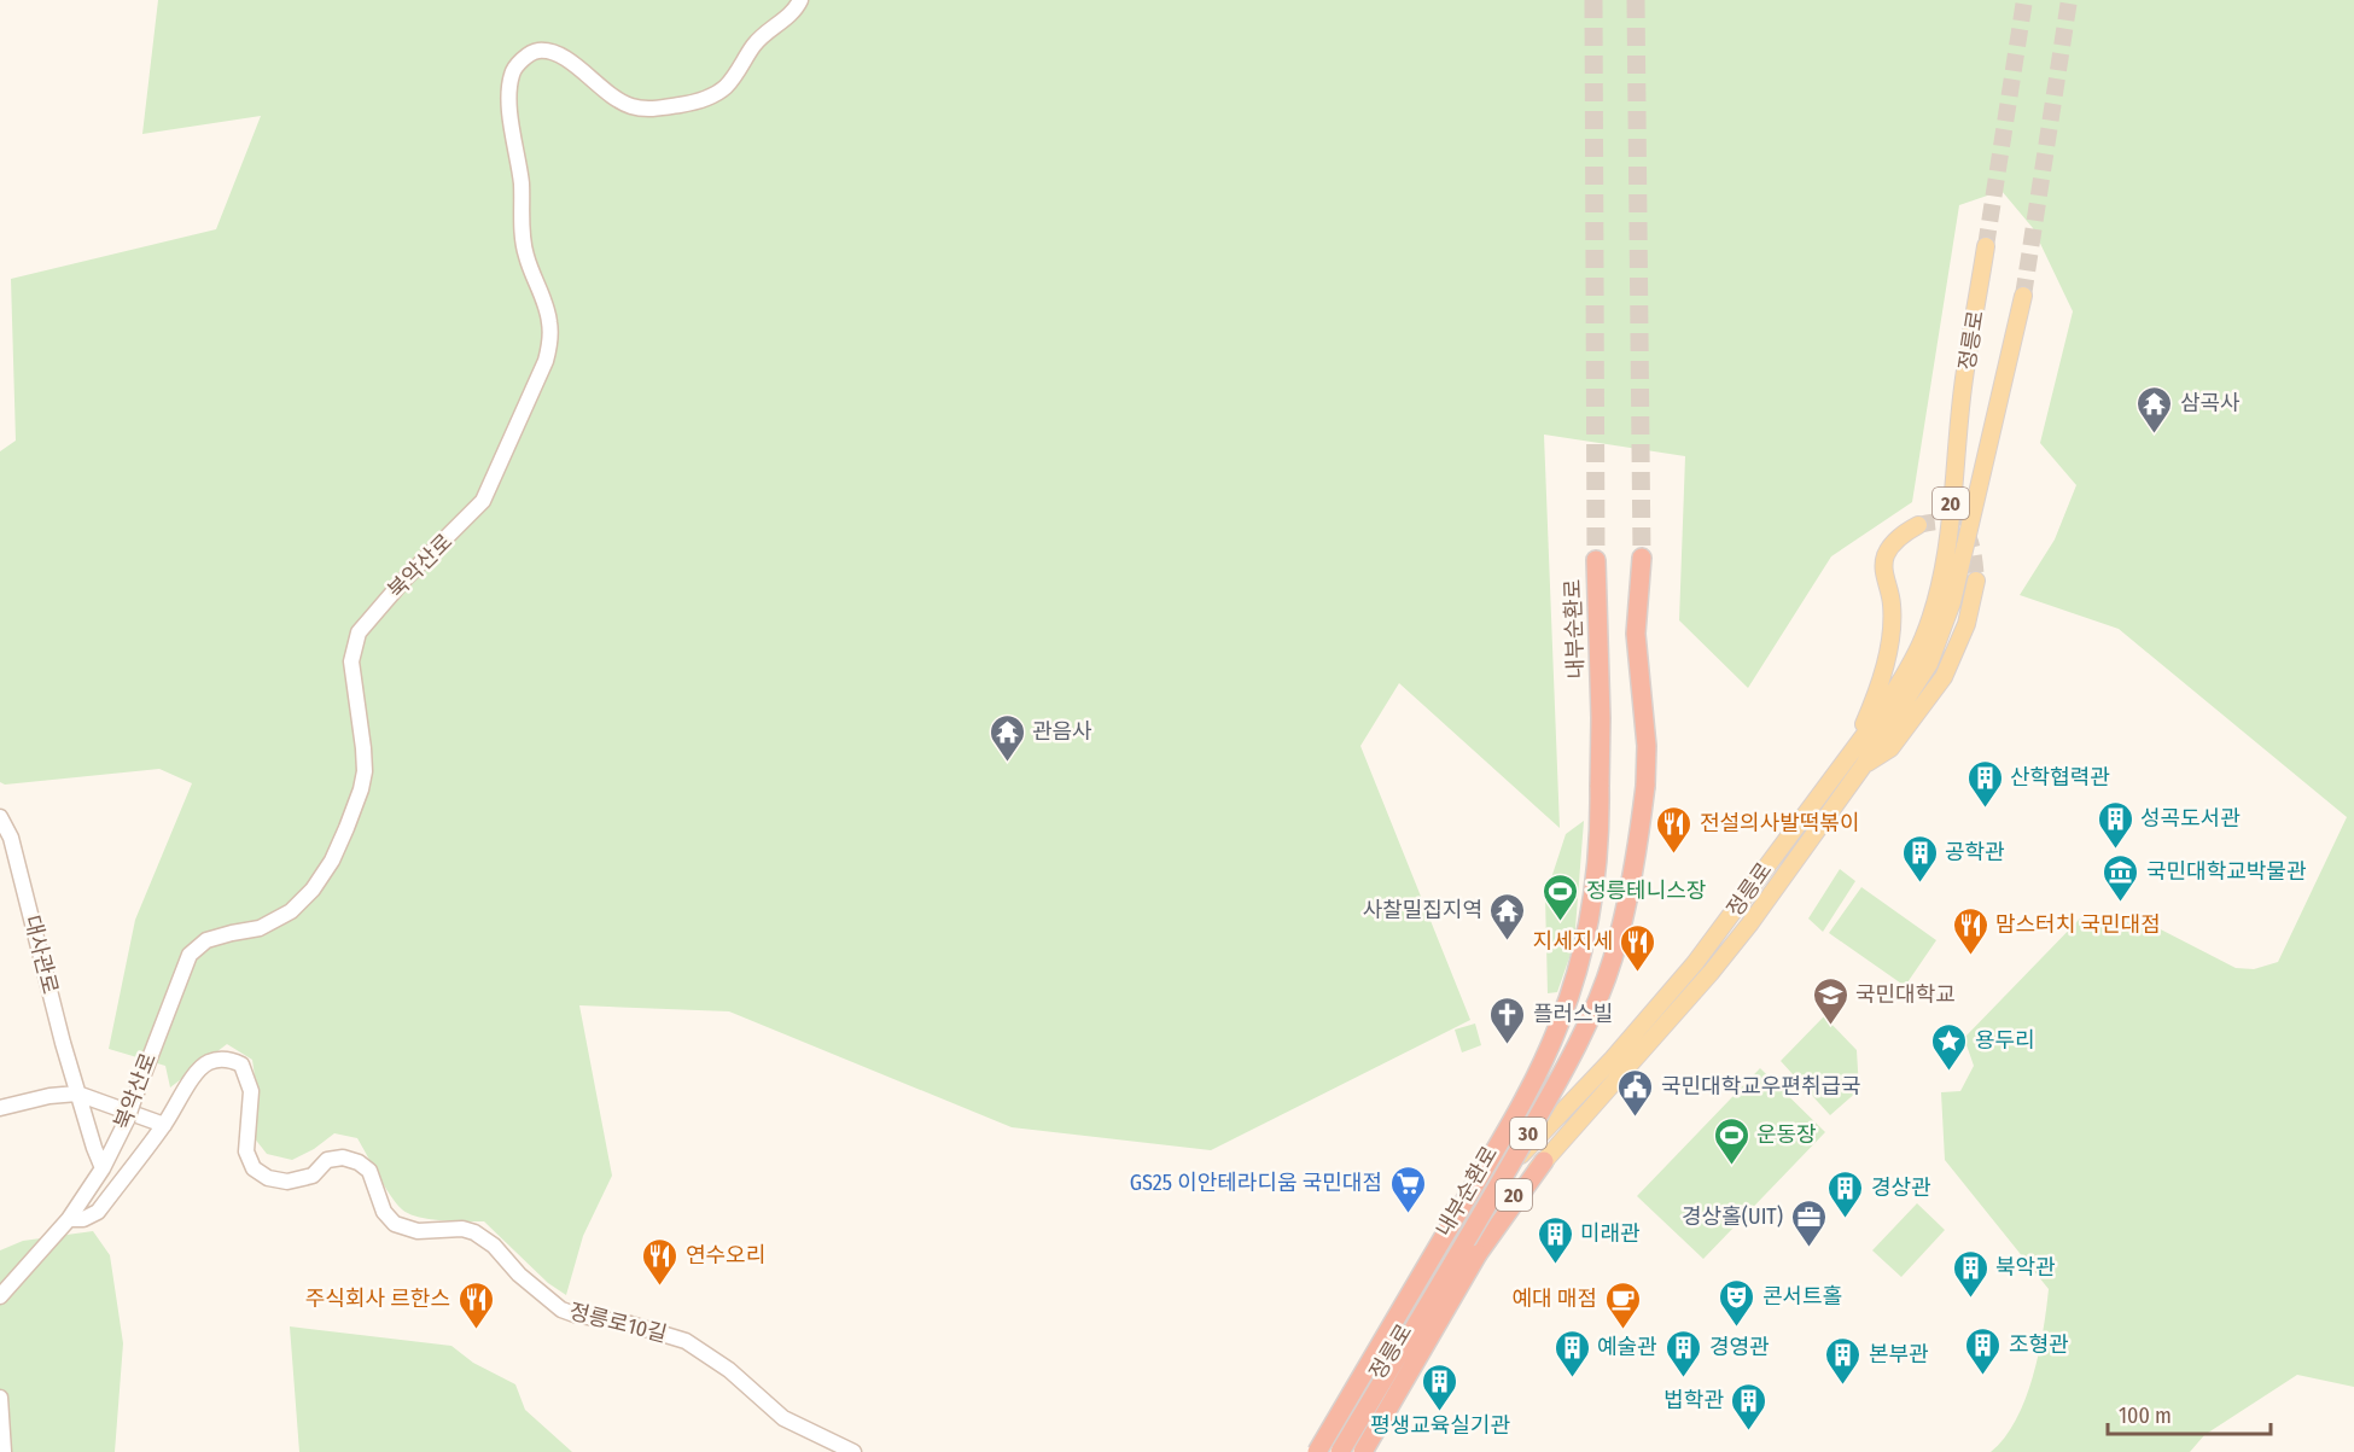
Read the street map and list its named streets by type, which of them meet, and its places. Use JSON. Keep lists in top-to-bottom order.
{
  "streets": {
    "highway": ["내부순환로", "30"],
    "main road": ["정릉로", "20"],
    "street": ["북악산로", "대사관로", "정릉로10길"]
  },
  "crossings": [
    ["북악산로", "대사관로"]
  ],
  "places": {
    "temple": ["삼곡사", "관음사", "사찰밀집지역"],
    "building": [
      "산학협력관",
      "성곡도서관",
      "공학관",
      "경상관",
      "미래관",
      "북악관",
      "조형관",
      "예술관",
      "경영관",
      "본부관",
      "평생교육실기관",
      "법학관"
    ],
    "restaurant": [
      "전설의사발떡볶이",
      "맘스터치 국민대점",
      "지세지세",
      "연수오리",
      "주식회사 르한스"
    ],
    "museum": ["국민대학교박물관"],
    "sports": ["정릉테니스장", "운동장"],
    "school or university": ["국민대학교"],
    "church": ["플러스빌"],
    "place": ["용두리"],
    "public building": ["국민대학교우편취급국"],
    "supermarket": ["GS25 이안테라디움 국민대점"],
    "office": ["경상홀(UIT)"],
    "theatre": ["콘서트홀"],
    "cafe": ["예대 매점"]
  },
  "scale_bar": "100 m"
}
